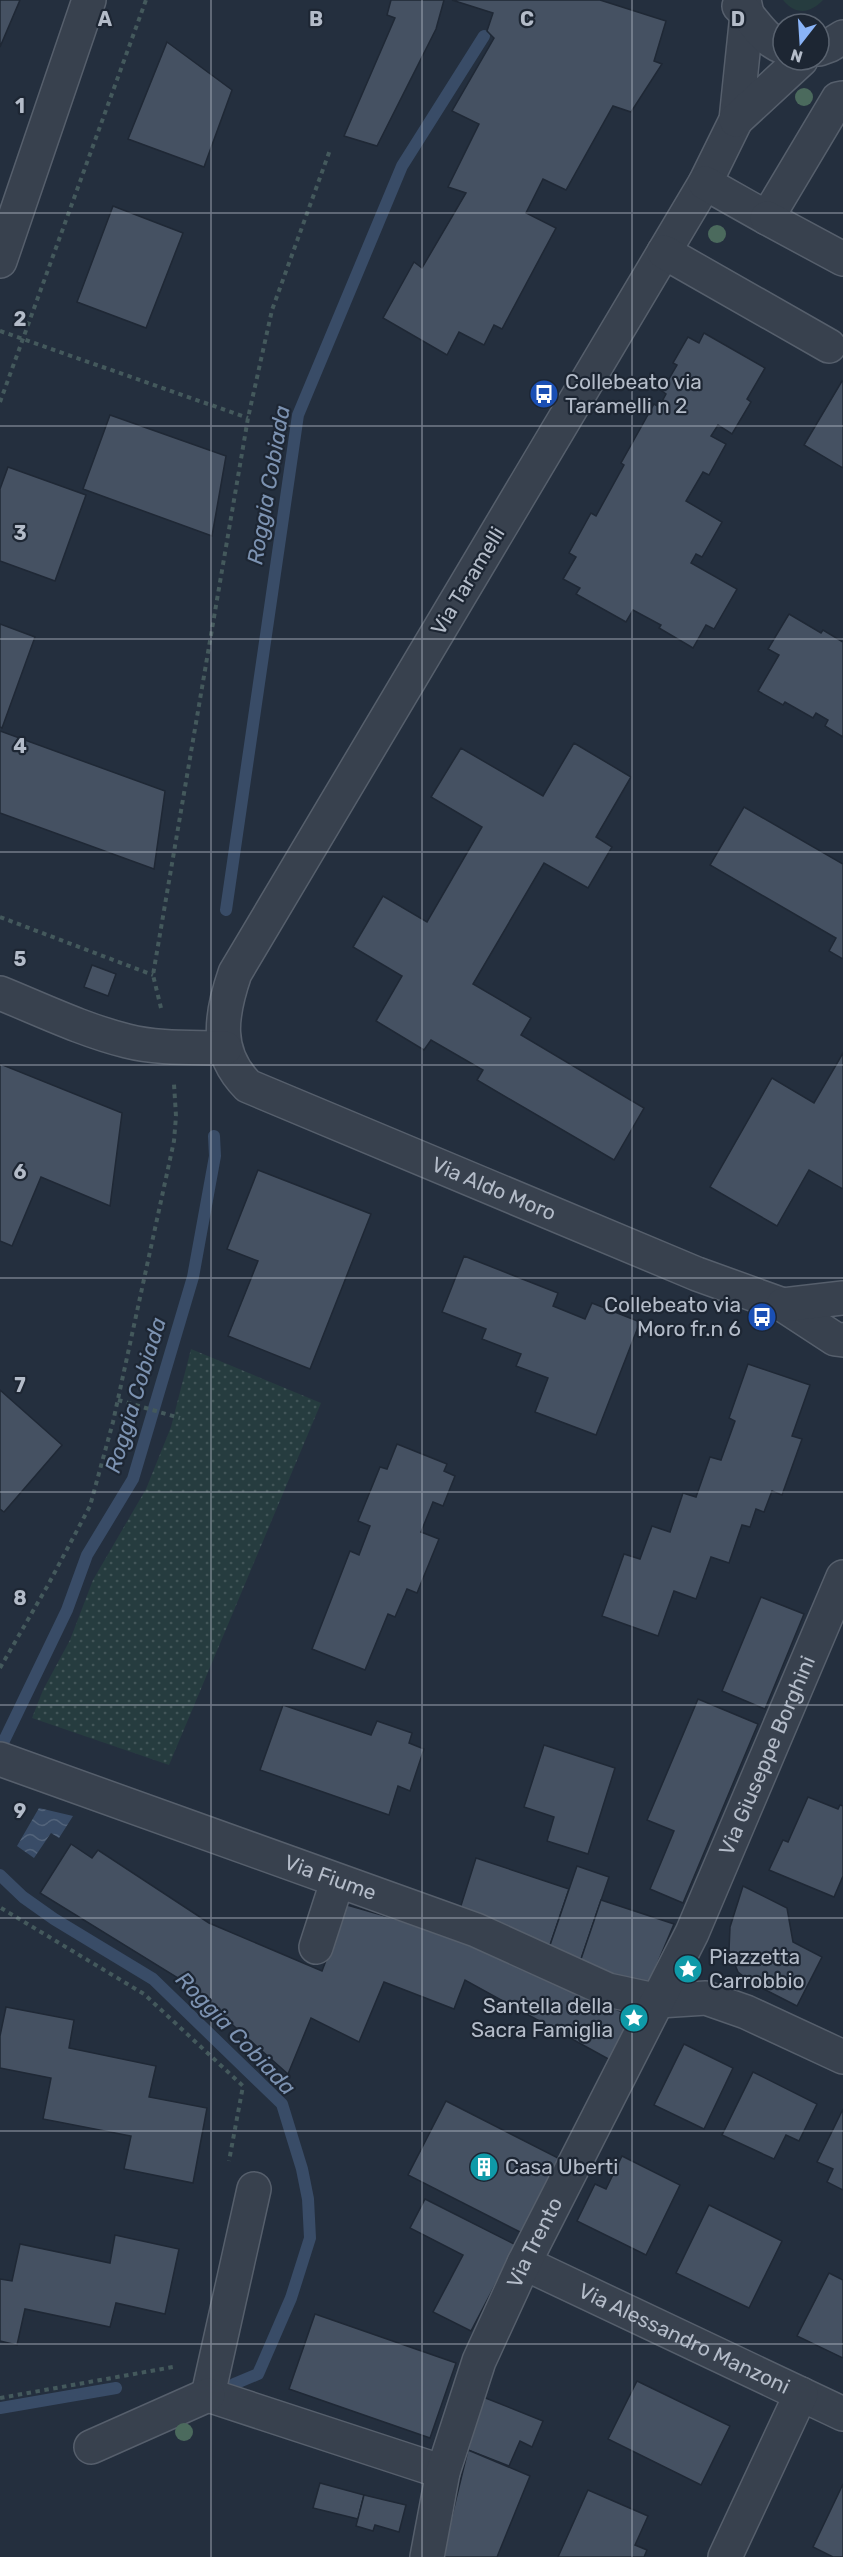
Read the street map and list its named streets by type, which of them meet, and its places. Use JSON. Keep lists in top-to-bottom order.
{
  "streets": {
    "street": [
      "Via Taramelli",
      "Via Aldo Moro",
      "Via Giuseppe Borghini",
      "Via Fiume",
      "Via Trento",
      "Via Alessandro Manzoni"
    ]
  },
  "crossings": [
    ["Via Taramelli", "Via Aldo Moro"],
    ["Via Giuseppe Borghini", "Via Fiume"],
    ["Via Giuseppe Borghini", "Via Trento"],
    ["Via Fiume", "Via Trento"],
    ["Via Trento", "Via Alessandro Manzoni"]
  ],
  "water": ["Roggia Cobiada"],
  "places": {
    "bus stop": ["Collebeato via Taramelli n 2", "Collebeato via Moro fr.n 6"],
    "place": ["Piazzetta Carrobbio", "Santella della Sacra Famiglia"],
    "building": ["Casa Uberti"]
  },
  "north": "bottom",
  "grid": {
    "columns": [
      "A",
      "B",
      "C",
      "D"
    ],
    "rows": [
      "1",
      "2",
      "3",
      "4",
      "5",
      "6",
      "7",
      "8",
      "9"
    ]
  }
}
